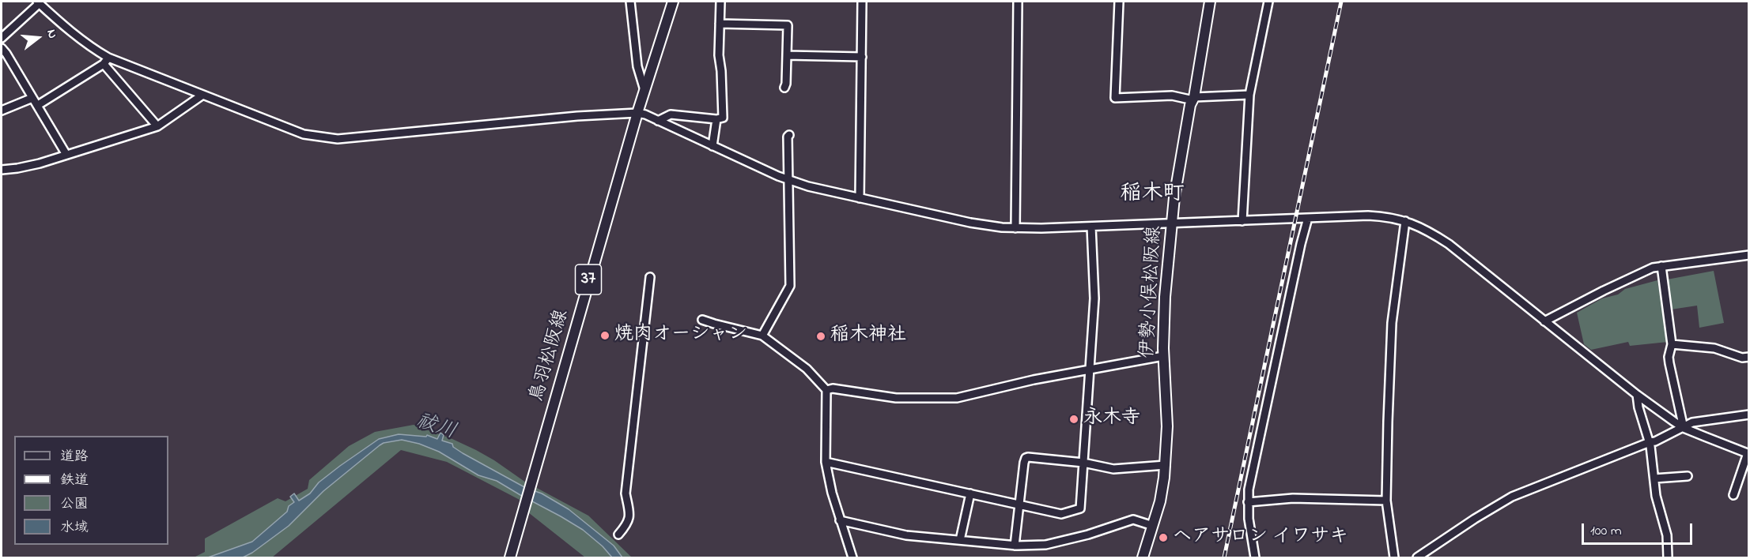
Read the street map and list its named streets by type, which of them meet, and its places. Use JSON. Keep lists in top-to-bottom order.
{
  "streets": {
    "main road": ["37", "伊勢小俣松阪線", "鳥羽松阪線"]
  },
  "districts": ["稲木町"],
  "water": ["祓川"],
  "places": [
    "焼肉オーシャン",
    "稲木神社",
    "永木寺",
    "ヘアサロン イワサキ"
  ],
  "legend": [
    "道路",
    "鉄道",
    "公園",
    "水域"
  ],
  "scale_bar": "100 m",
  "north": "right"
}
